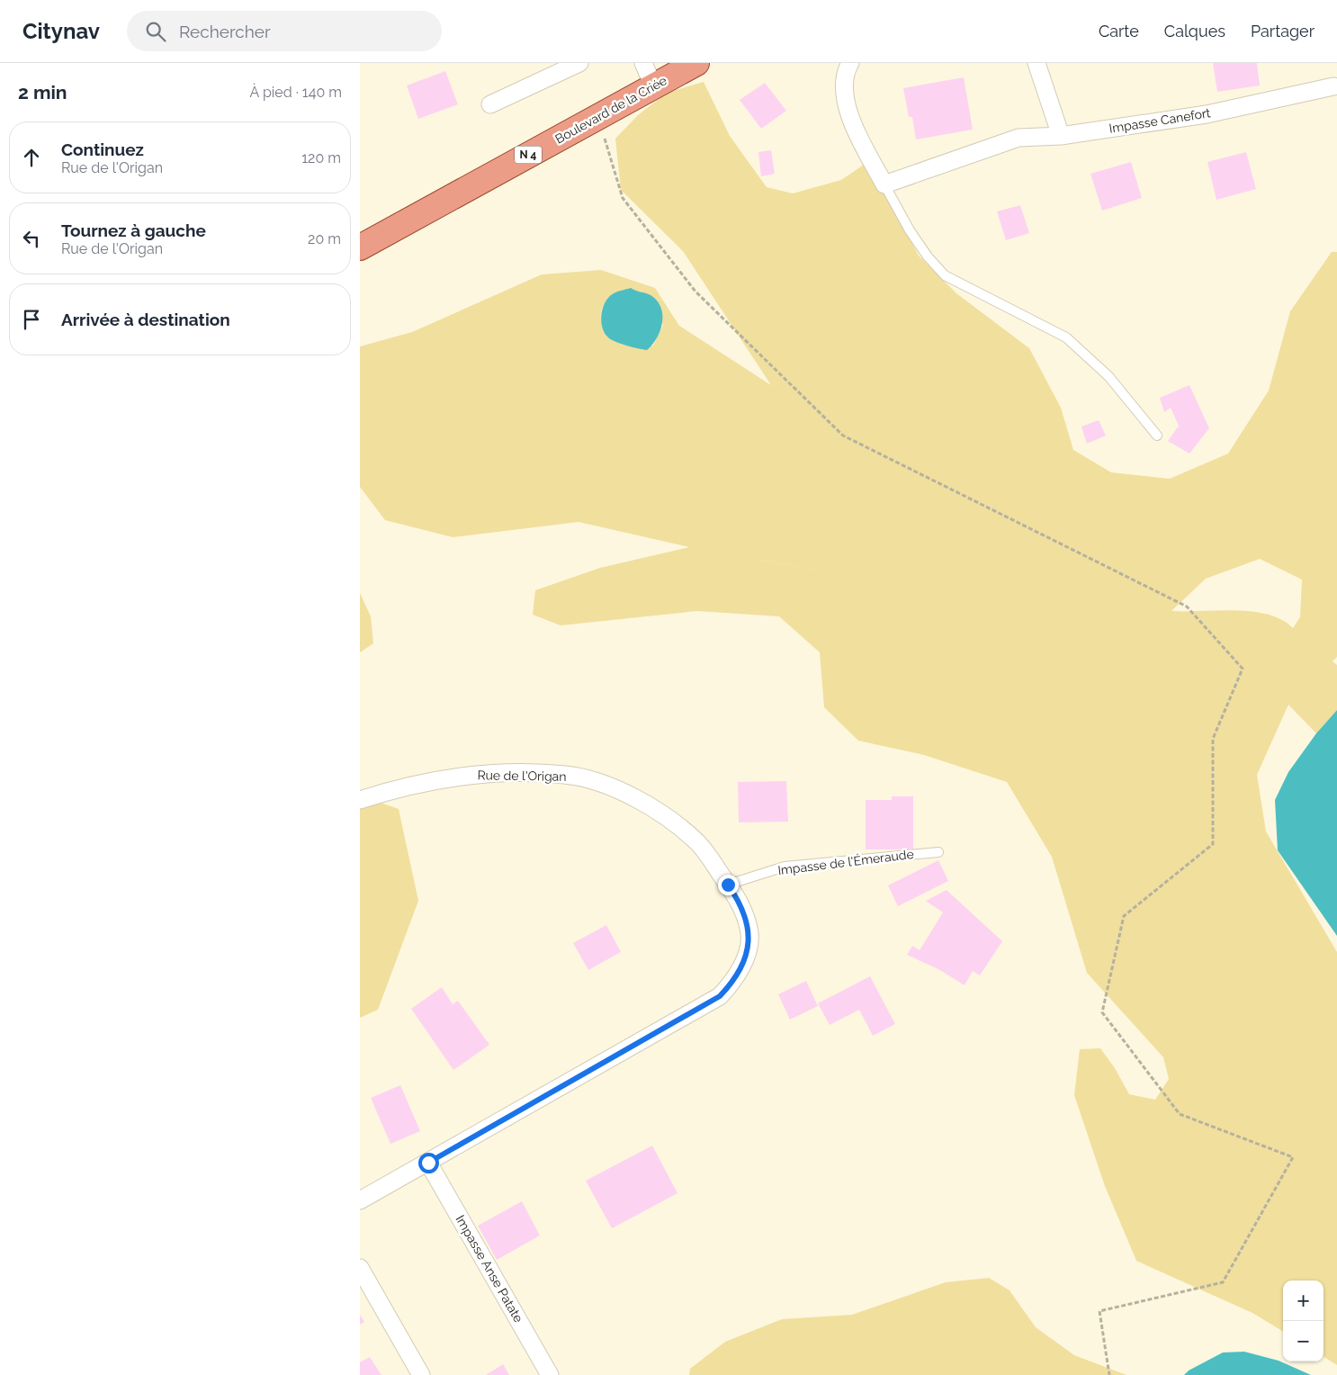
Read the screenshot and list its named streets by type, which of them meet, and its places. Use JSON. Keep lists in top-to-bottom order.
{
  "streets": {
    "main road": ["Boulevard de la Criée", "N 4"],
    "street": ["Impasse Canefort", "Rue de l'Origan", "Impasse Anse Patate"],
    "lane": ["Impasse de l'Émeraude"]
  },
  "crossings": [
    ["Rue de l'Origan", "Impasse de l'Émeraude"],
    ["Rue de l'Origan", "Impasse Anse Patate"]
  ],
  "page": {
    "header": "Citynav",
    "search": "Rechercher",
    "nav": ["Carte", "Calques", "Partager"],
    "heading": ["2 min", "À pied · 140 m"],
    "list": [
      ["Continuez", "Rue de l'Origan", "120 m"],
      ["Tournez à gauche", "Rue de l'Origan", "20 m"],
      "Arrivée à destination"
    ],
    "map_buttons": ["+", "−"]
  }
}
